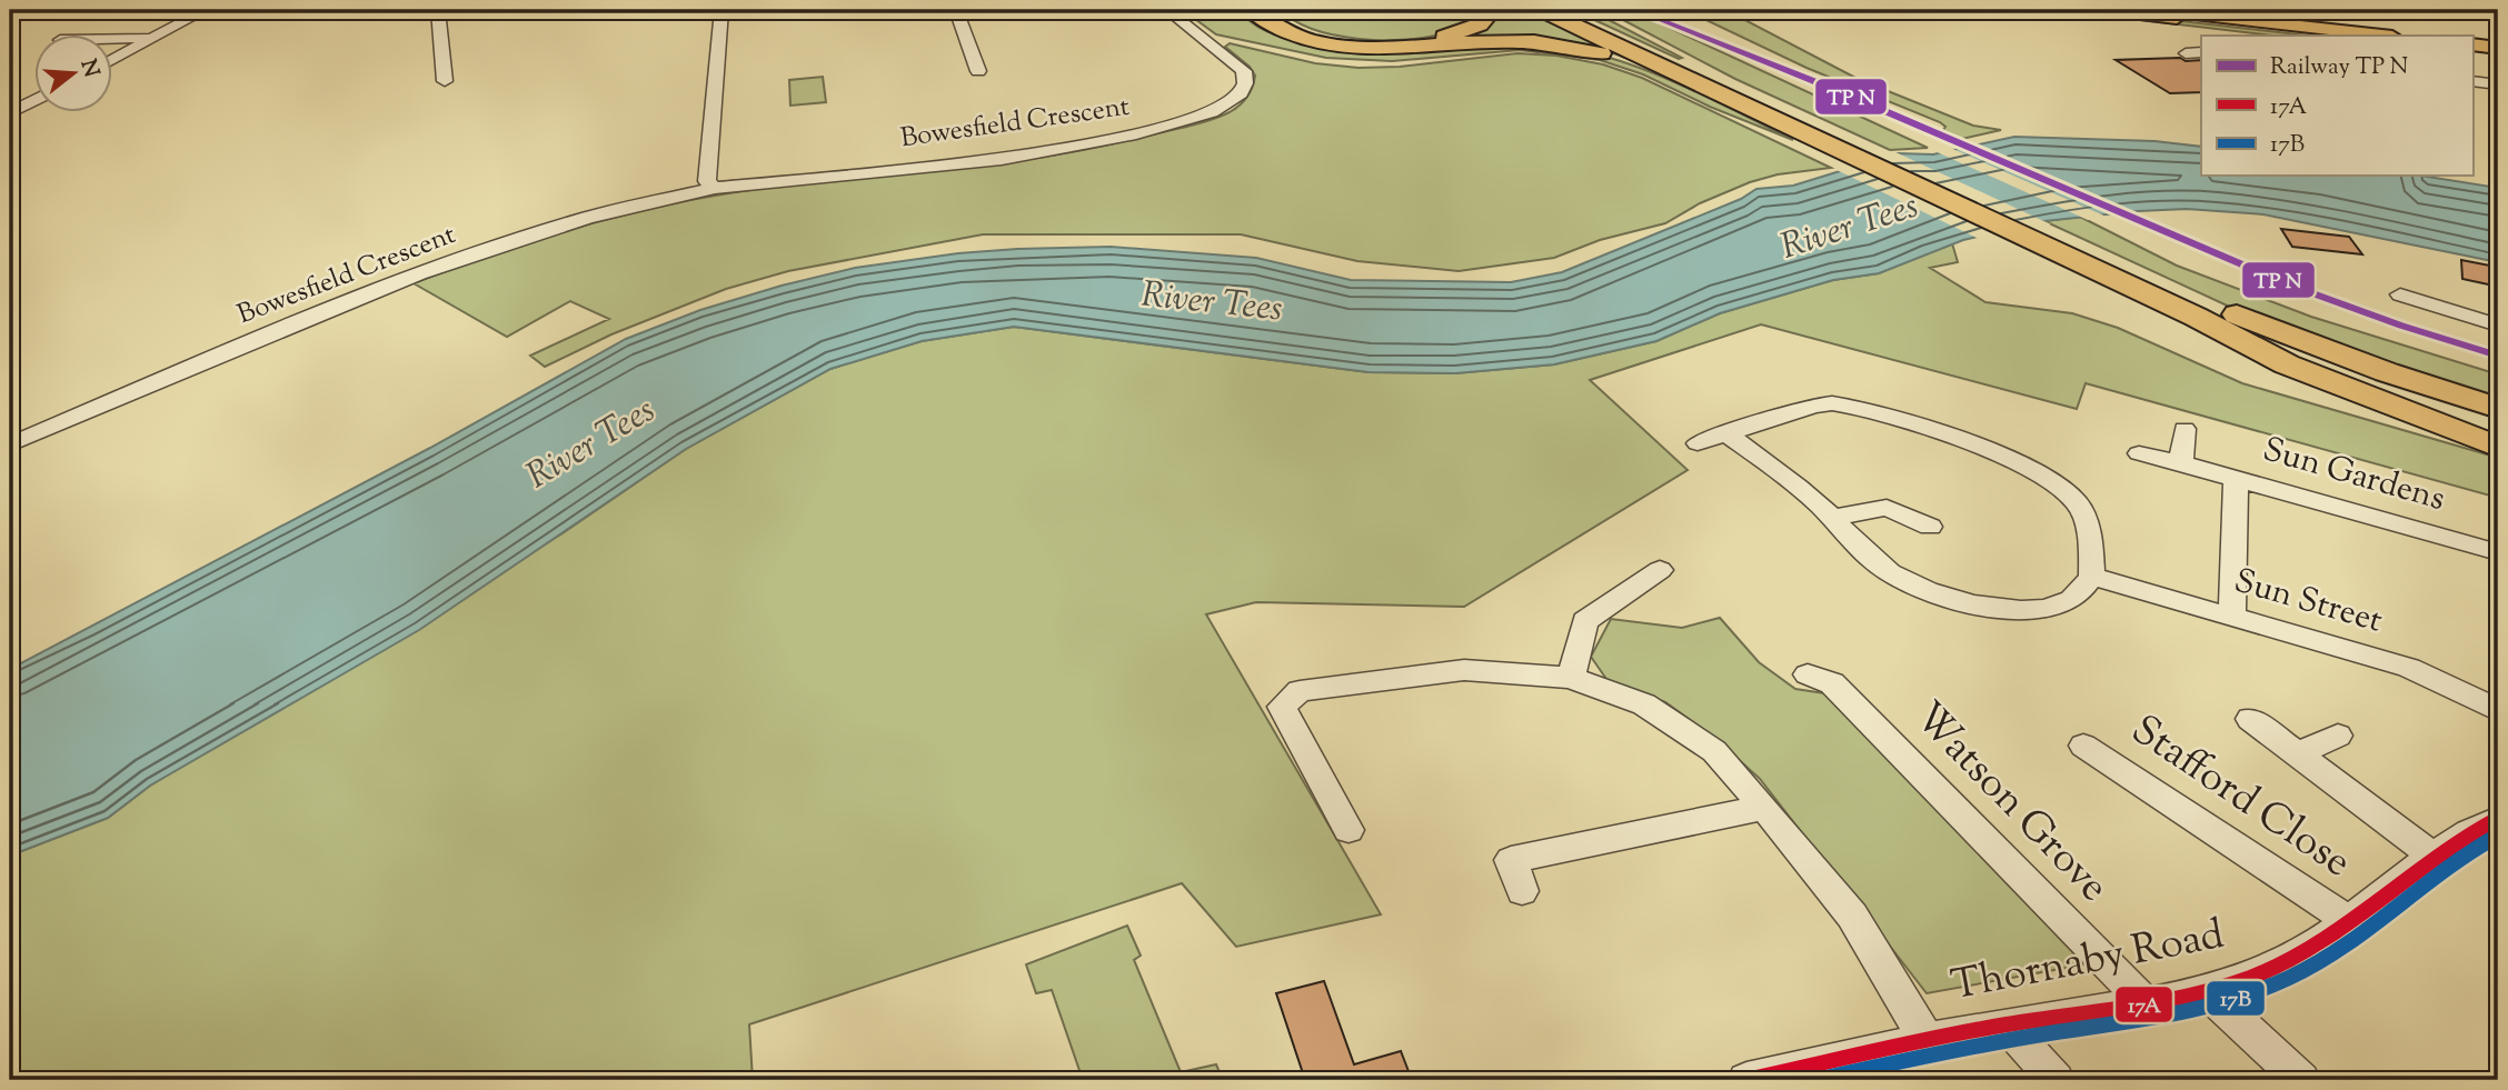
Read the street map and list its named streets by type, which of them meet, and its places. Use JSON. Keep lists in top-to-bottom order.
{
  "streets": {
    "street": [
      "Bowesfield Crescent",
      "Sun Gardens",
      "Sun Street",
      "Stafford Close",
      "Watson Grove",
      "Thornaby Road"
    ]
  },
  "crossings": [
    ["Sun Gardens", "Sun Street"],
    ["Stafford Close", "Thornaby Road"],
    ["Watson Grove", "Thornaby Road"]
  ],
  "water": ["River Tees"],
  "lines": ["transit line 17A", "transit line 17B"],
  "legend": ["Railway TP N", "17A", "17B"],
  "north": "right"
}
